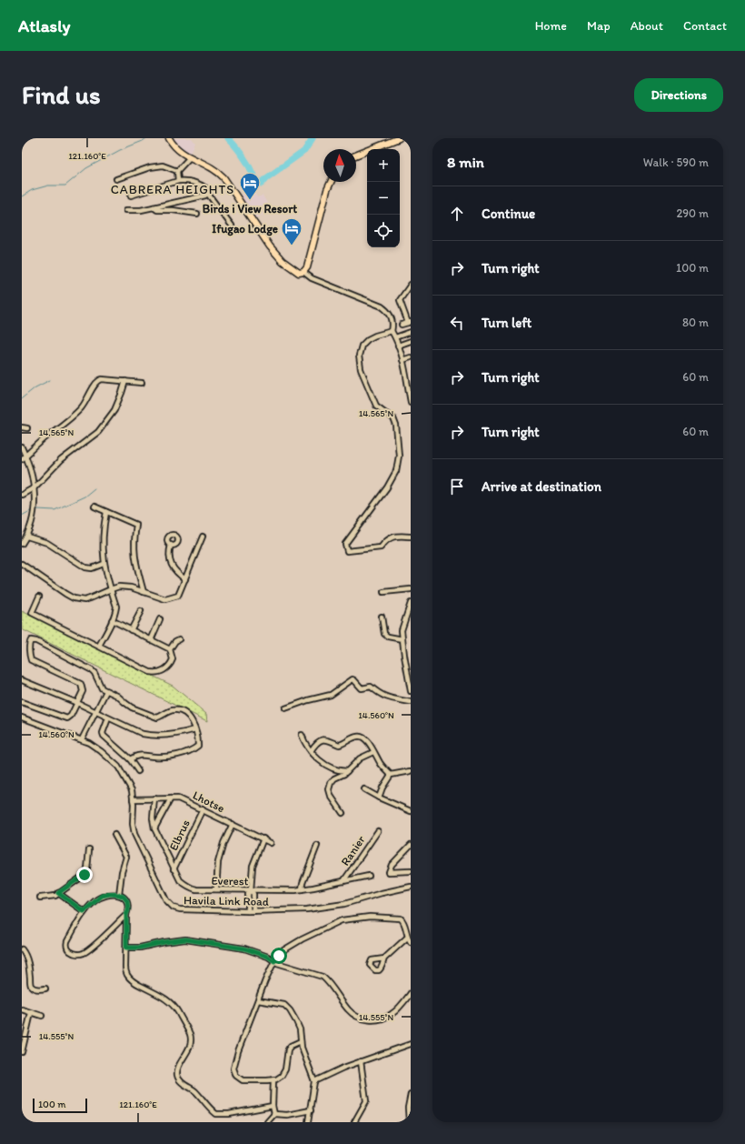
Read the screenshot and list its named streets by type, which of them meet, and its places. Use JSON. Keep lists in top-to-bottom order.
{
  "streets": {
    "street": [
      "Lhotse",
      "Elbrus",
      "Ranier",
      "Everest",
      "Havila Link Road"
    ]
  },
  "crossings": [
    ["Lhotse", "Elbrus"],
    ["Lhotse", "Everest"],
    ["Lhotse", "Havila Link Road"],
    ["Elbrus", "Everest"],
    ["Ranier", "Everest"]
  ],
  "districts": ["CABRERA HEIGHTS"],
  "places": {
    "hotel": ["Birds i View Resort", "Ifugao Lodge"]
  },
  "scale_bar": "100 m",
  "north": "top",
  "page": {
    "header": "Atlasly",
    "nav": [
      "Home",
      "Map",
      "About",
      "Contact"
    ],
    "buttons": "Directions",
    "title": "Find us",
    "heading": ["8 min", "Walk · 590 m"],
    "map_buttons": ["+", "−"],
    "list": [
      ["Continue", "290 m"],
      ["Turn right", "100 m"],
      ["Turn left", "80 m"],
      ["Turn right", "60 m"],
      ["Turn right", "60 m"],
      "Arrive at destination"
    ],
    "scale": "100 m"
  },
  "coordinates": [
    "121.160°E",
    "14.565°N",
    "14.560°N",
    "14.555°N"
  ]
}
